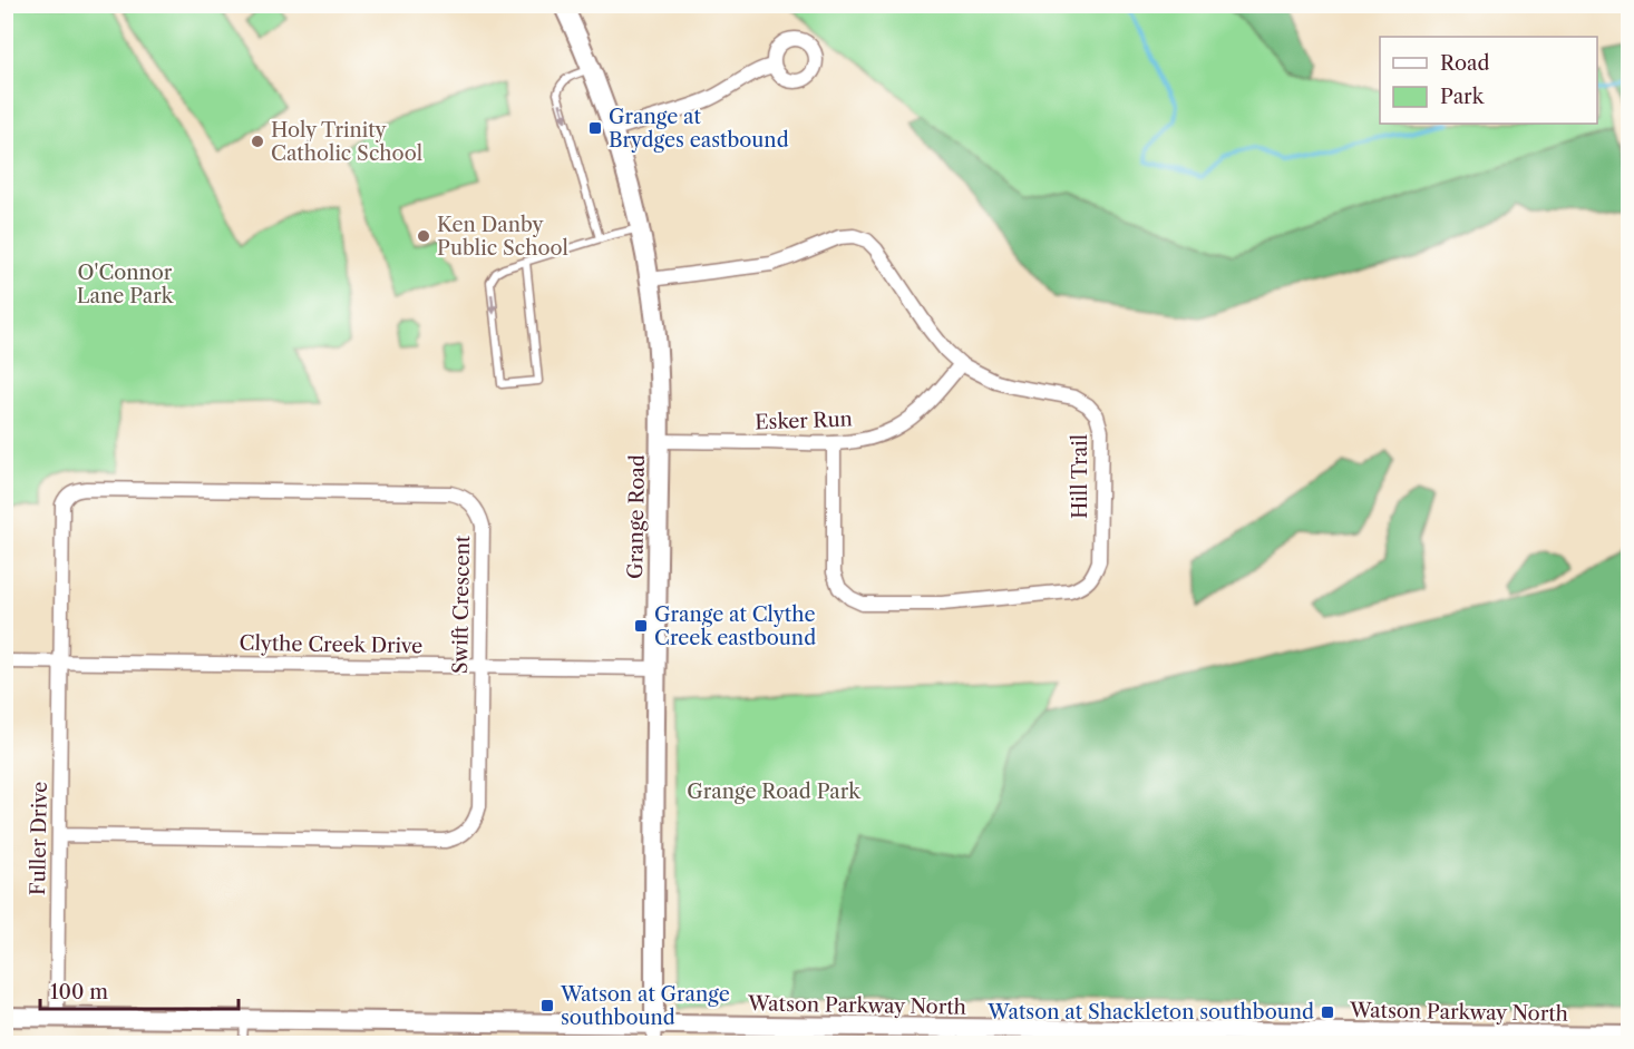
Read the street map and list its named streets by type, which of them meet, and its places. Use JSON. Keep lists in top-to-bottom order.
{
  "streets": {
    "main road": ["Grange Road", "Watson Parkway North"],
    "street": [
      "Esker Run",
      "Hill Trail",
      "Swift Crescent",
      "Clythe Creek Drive",
      "Fuller Drive"
    ]
  },
  "crossings": [
    ["Esker Run", "Hill Trail"],
    ["Esker Run", "Grange Road"],
    ["Hill Trail", "Grange Road"],
    ["Grange Road", "Clythe Creek Drive"],
    ["Grange Road", "Watson Parkway North"],
    ["Swift Crescent", "Clythe Creek Drive"],
    ["Swift Crescent", "Fuller Drive"],
    ["Clythe Creek Drive", "Fuller Drive"],
    ["Fuller Drive", "Watson Parkway North"]
  ],
  "parks": ["O'Connor Lane Park", "Grange Road Park"],
  "places": {
    "transit": [
      "Grange at Brydges eastbound",
      "Grange at Clythe Creek eastbound",
      "Watson at Grange southbound",
      "Watson at Shackleton southbound"
    ],
    "other": ["Holy Trinity Catholic School", "Ken Danby Public School"]
  },
  "legend": ["Road", "Park"],
  "scale_bar": "100 m"
}
